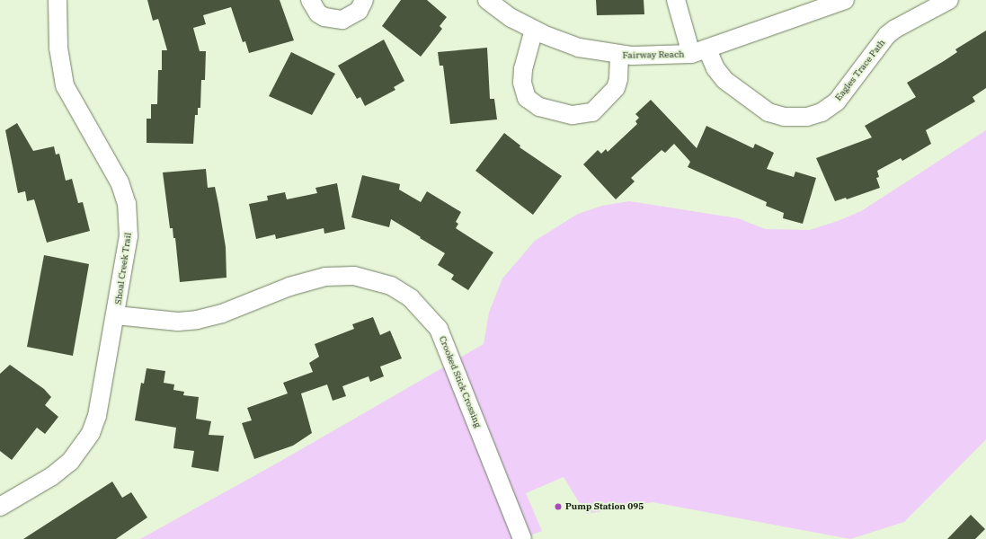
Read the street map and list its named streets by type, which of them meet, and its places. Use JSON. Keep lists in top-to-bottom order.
{
  "streets": {
    "street": [
      "Fairway Reach",
      "Eagles Trace Path",
      "Shoal Creek Trail",
      "Crooked Stick Crossing"
    ]
  },
  "crossings": [
    ["Fairway Reach", "Eagles Trace Path"],
    ["Shoal Creek Trail", "Crooked Stick Crossing"]
  ],
  "places": ["Pump Station 095"]
}
